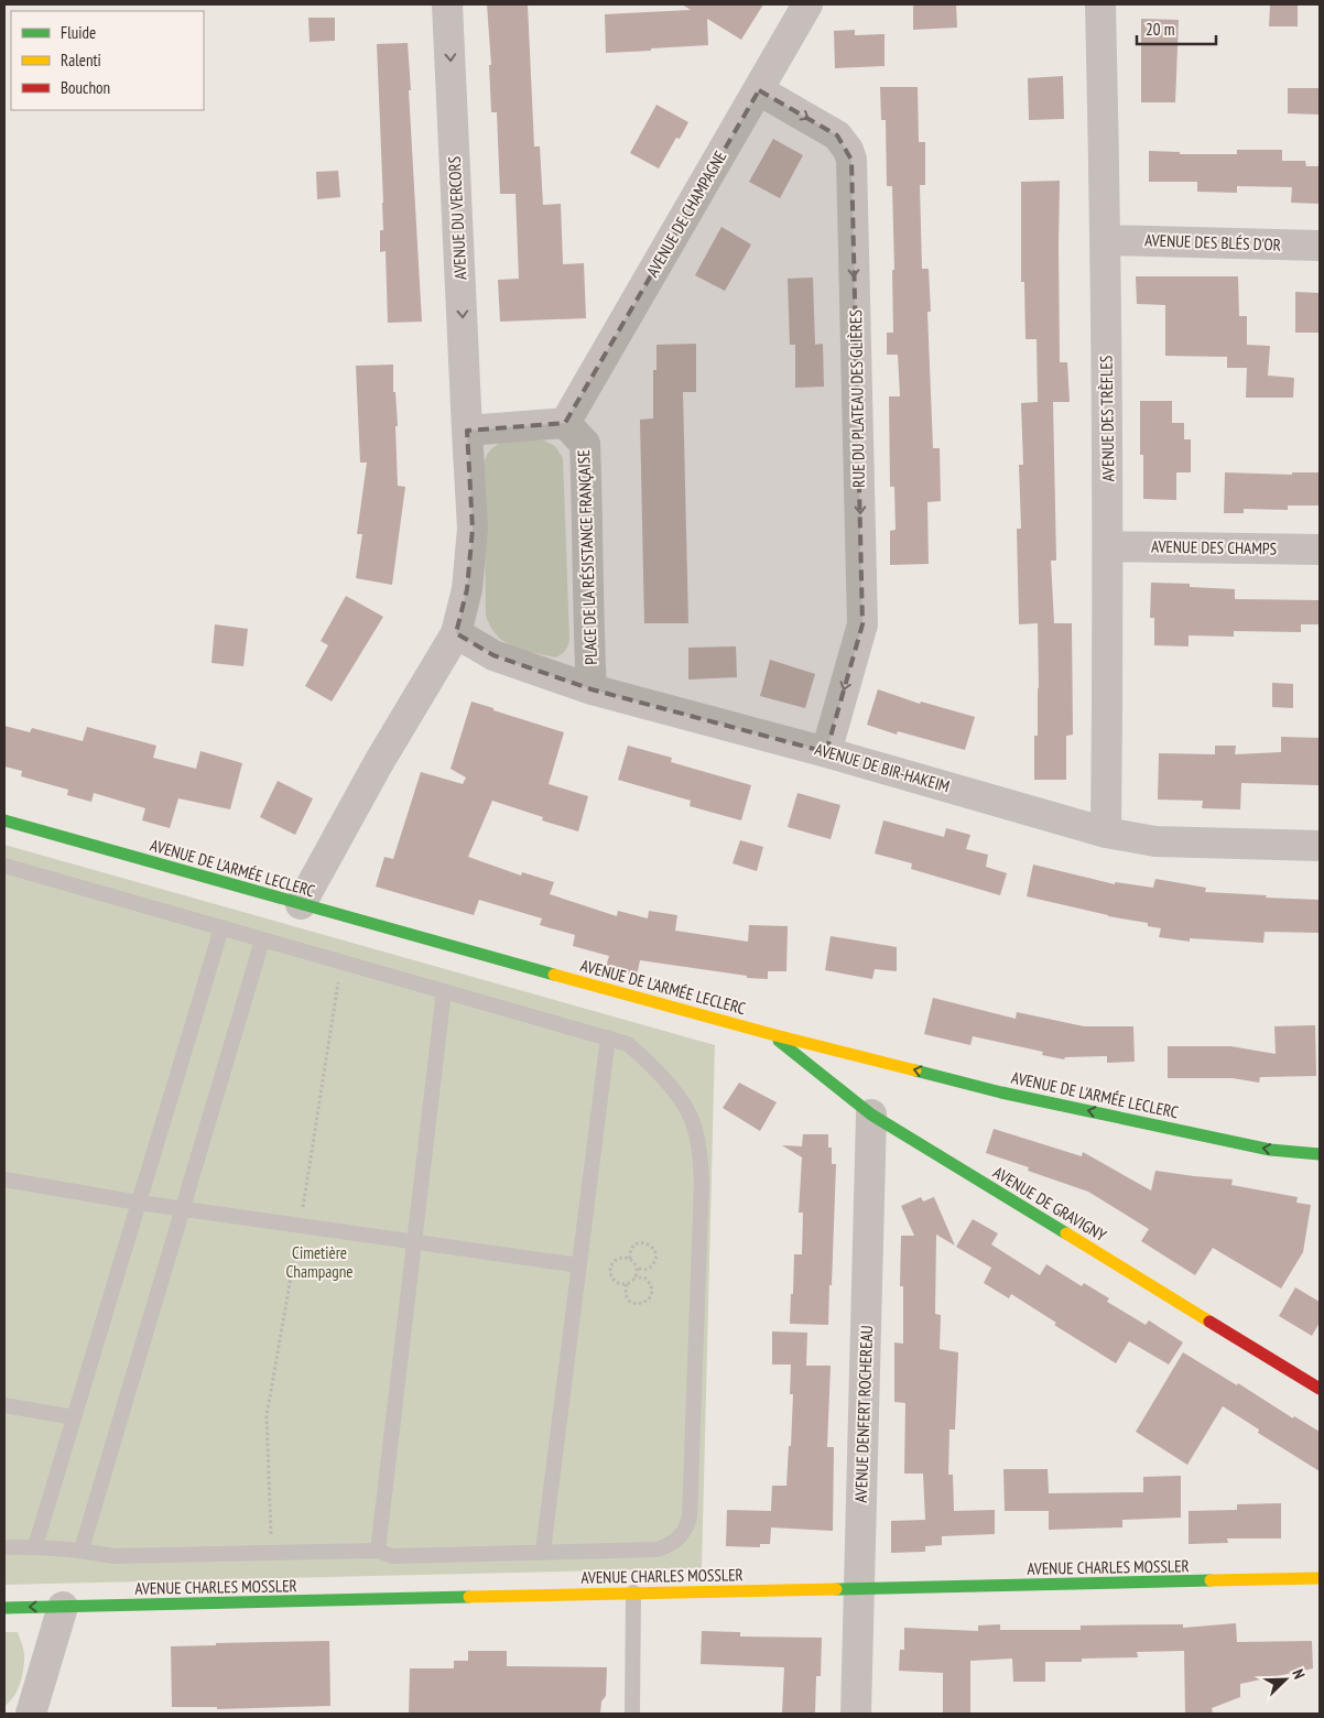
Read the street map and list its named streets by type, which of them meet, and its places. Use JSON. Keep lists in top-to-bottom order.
{
  "streets": {
    "street": [
      "AVENUE DE CHAMPAGNE",
      "AVENUE DU VERCORS",
      "AVENUE DES BLÉS D'OR",
      "RUE DU PLATEAU DES GLIÈRES",
      "AVENUE DES TRÈFLES",
      "AVENUE DES CHAMPS",
      "PLACE DE LA RÉSISTANCE FRANÇAISE",
      "AVENUE DE BIR-HAKEIM",
      "AVENUE DE L'ARMÉE LECLERC",
      "AVENUE DE GRAVIGNY",
      "AVENUE DENFERT ROCHEREAU",
      "AVENUE CHARLES MOSSLER"
    ]
  },
  "crossings": [
    ["AVENUE DE CHAMPAGNE", "RUE DU PLATEAU DES GLIÈRES"],
    ["AVENUE DE CHAMPAGNE", "PLACE DE LA RÉSISTANCE FRANÇAISE"],
    ["AVENUE DES BLÉS D'OR", "AVENUE DES TRÈFLES"],
    ["RUE DU PLATEAU DES GLIÈRES", "AVENUE DE BIR-HAKEIM"],
    ["AVENUE DES TRÈFLES", "AVENUE DES CHAMPS"],
    ["AVENUE DES TRÈFLES", "AVENUE DE BIR-HAKEIM"],
    ["PLACE DE LA RÉSISTANCE FRANÇAISE", "AVENUE DE BIR-HAKEIM"],
    ["AVENUE DE L'ARMÉE LECLERC", "AVENUE DE GRAVIGNY"],
    ["AVENUE DE GRAVIGNY", "AVENUE DENFERT ROCHEREAU"],
    ["AVENUE DENFERT ROCHEREAU", "AVENUE CHARLES MOSSLER"]
  ],
  "one_way": ["AVENUE DU VERCORS", "RUE DU PLATEAU DES GLIÈRES", "AVENUE DE L'ARMÉE LECLERC"],
  "parks": ["Cimetière Champagne"],
  "legend": ["Fluide", "Ralenti", "Bouchon"],
  "scale_bar": "20 m",
  "north": "top right"
}
